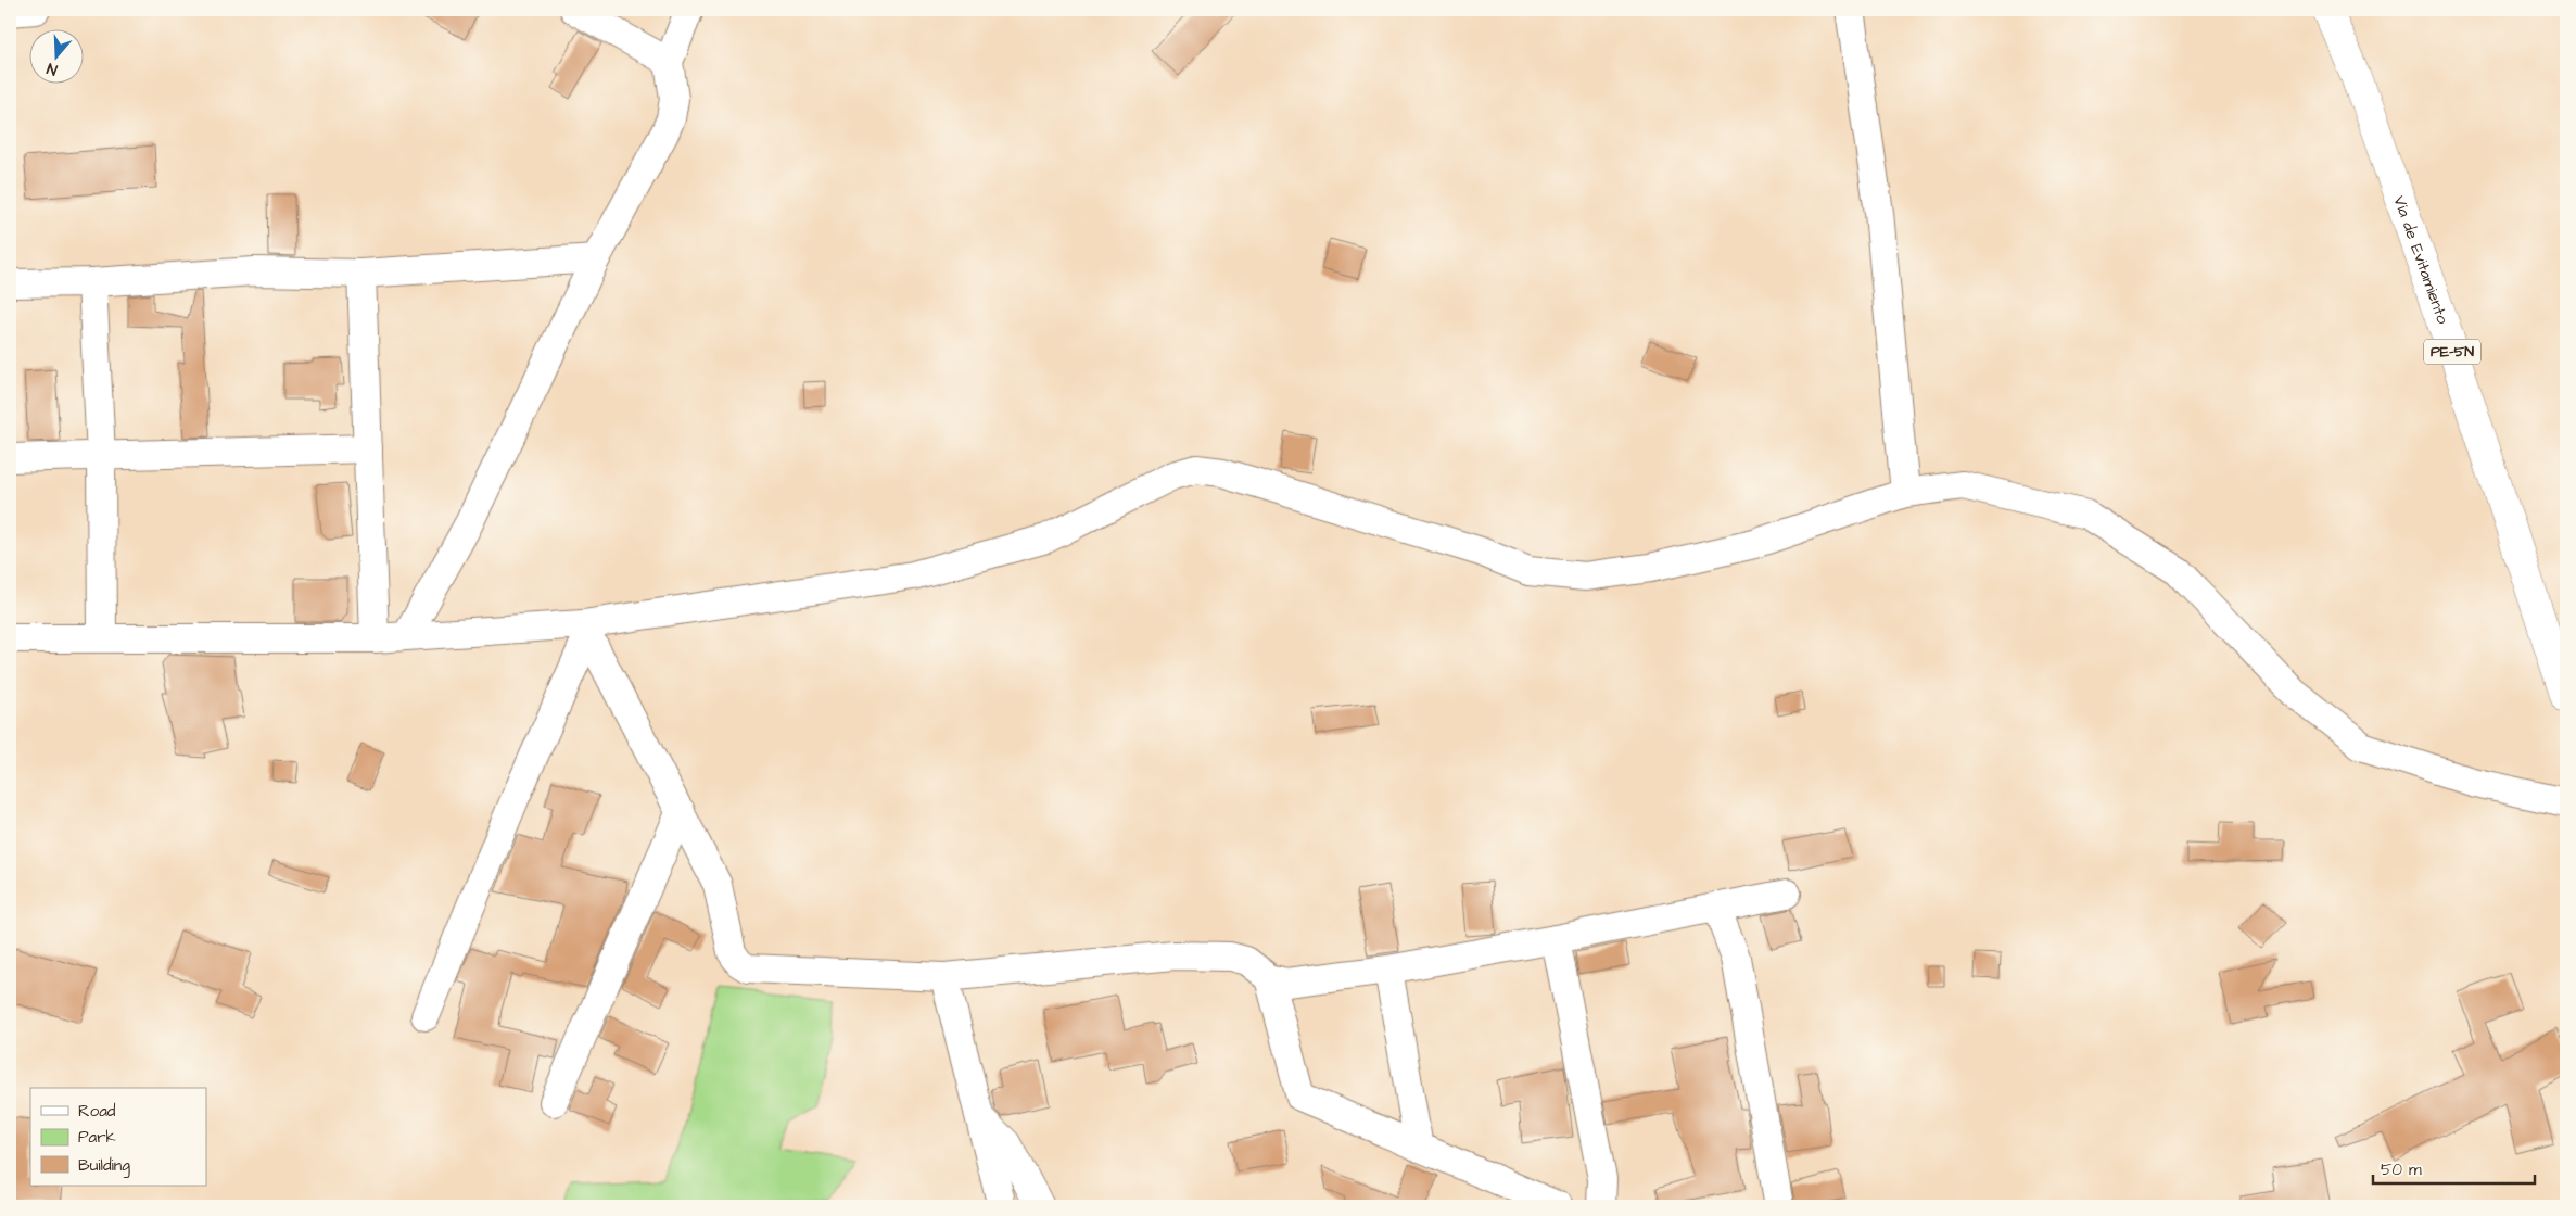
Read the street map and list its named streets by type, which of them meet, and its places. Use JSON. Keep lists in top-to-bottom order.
{
  "streets": {
    "highway": ["Vía de Evitamiento", "PE-5N"]
  },
  "legend": ["Road", "Park", "Building"],
  "scale_bar": "50 m",
  "north": "bottom"
}
